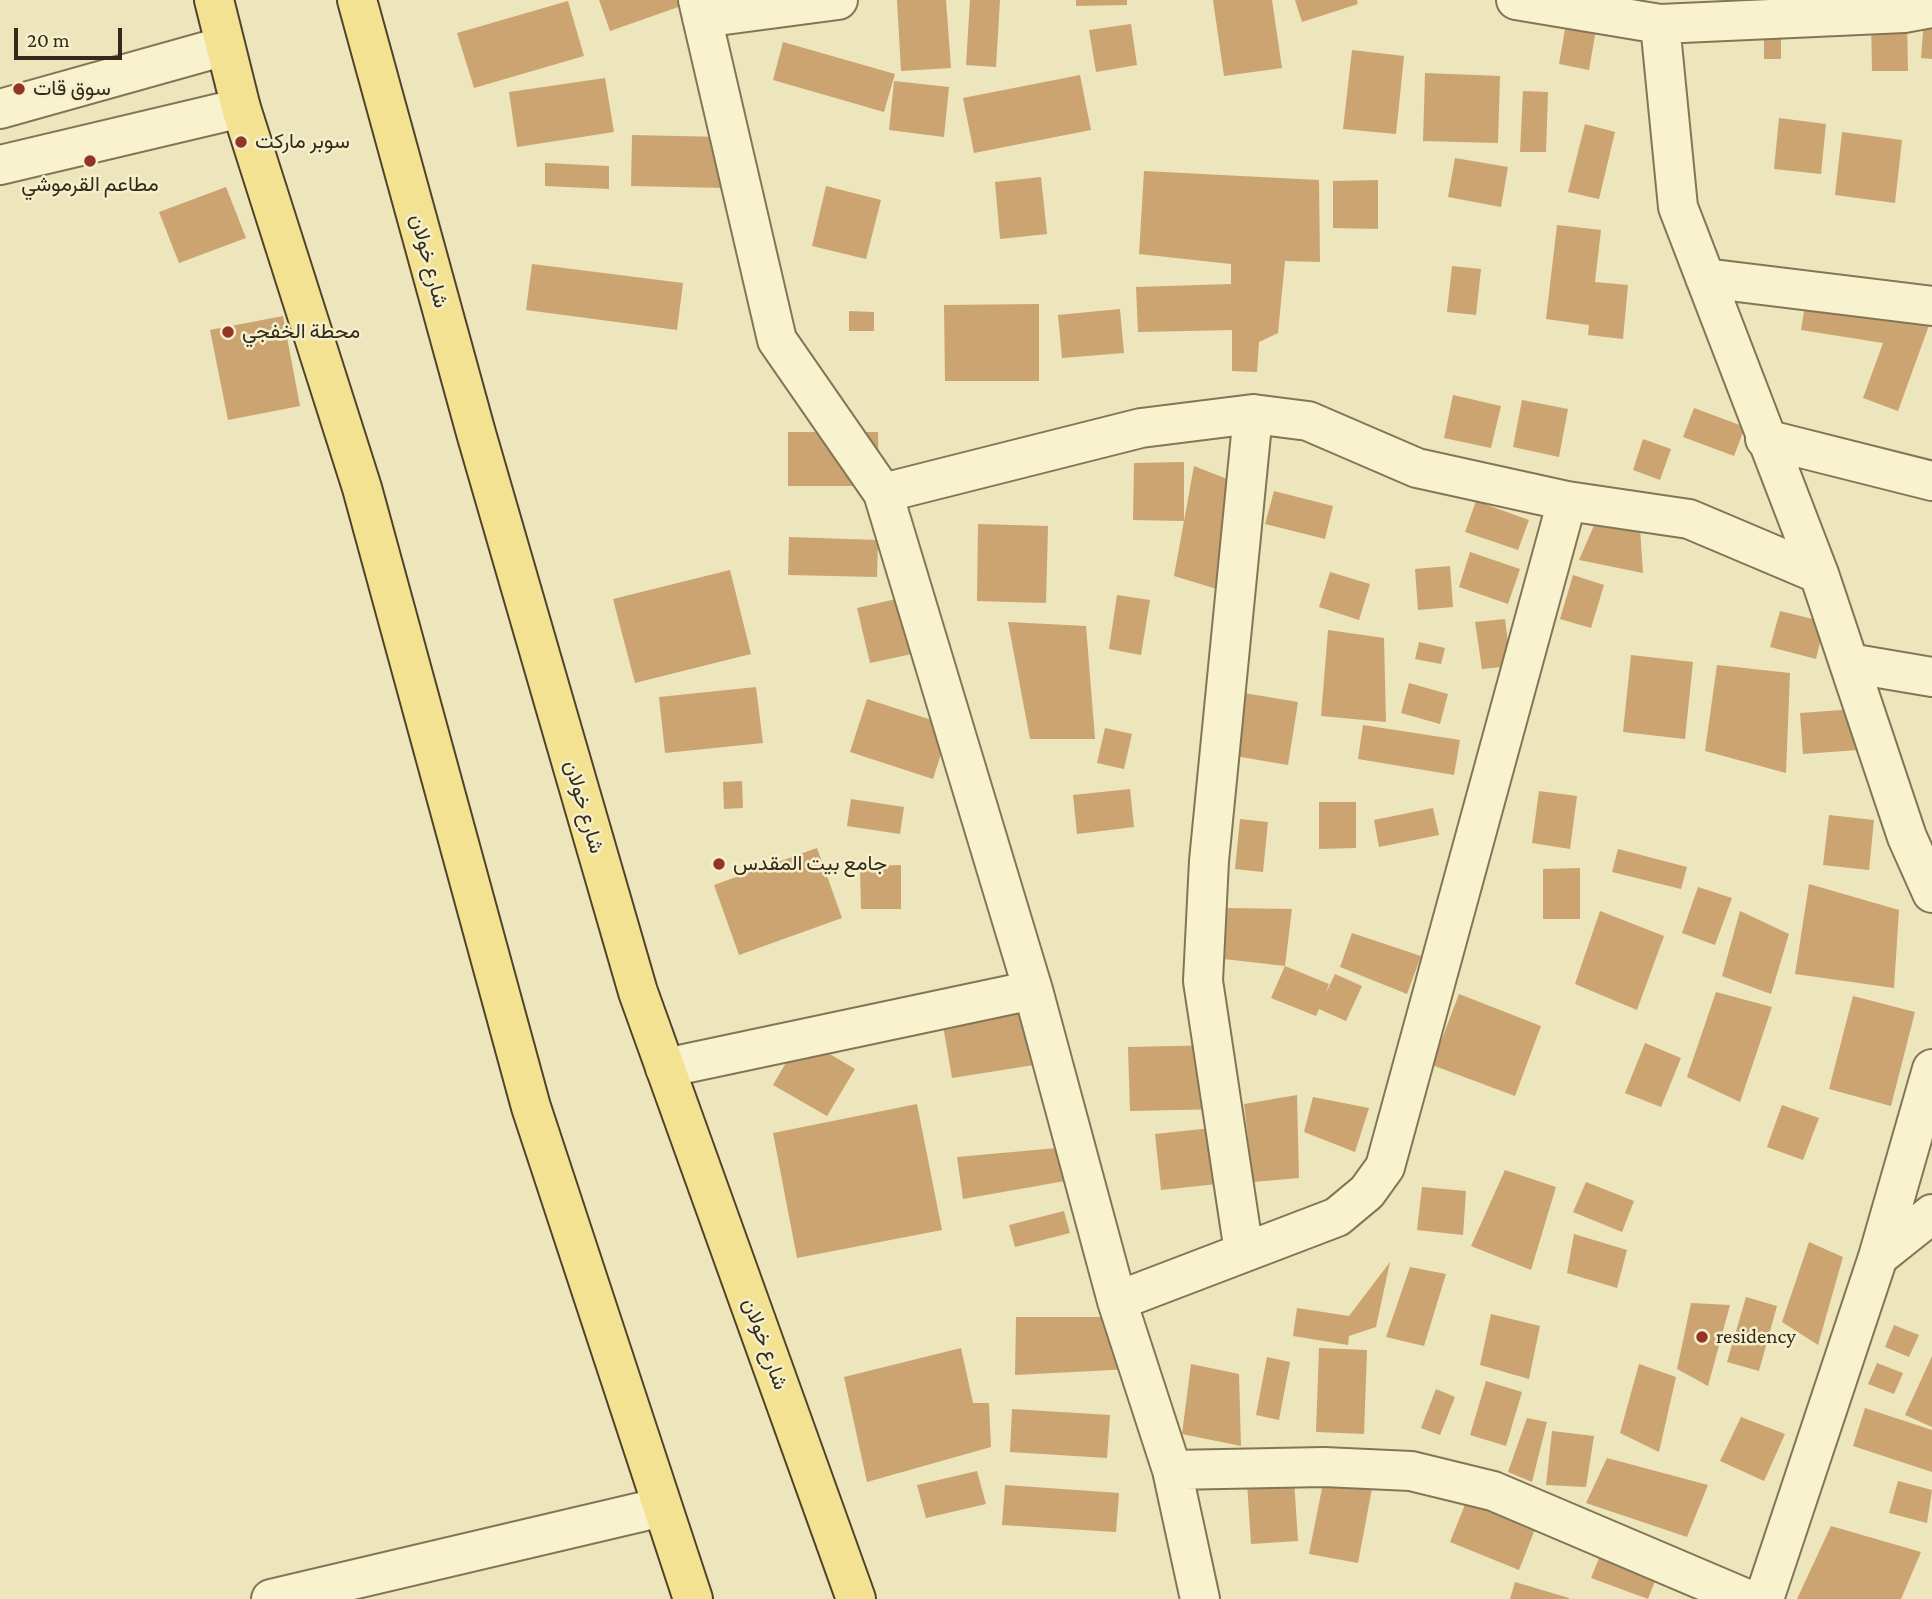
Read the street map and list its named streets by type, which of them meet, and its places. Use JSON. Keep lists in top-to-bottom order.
{
  "streets": {
    "main road": ["شارع خولان"]
  },
  "places": [
    "سوق قات",
    "سوبر ماركت",
    "مطاعم القرموشي",
    "محطة الخفجي",
    "جامع بيت المقدس",
    "residency"
  ],
  "scale_bar": "20 m"
}
